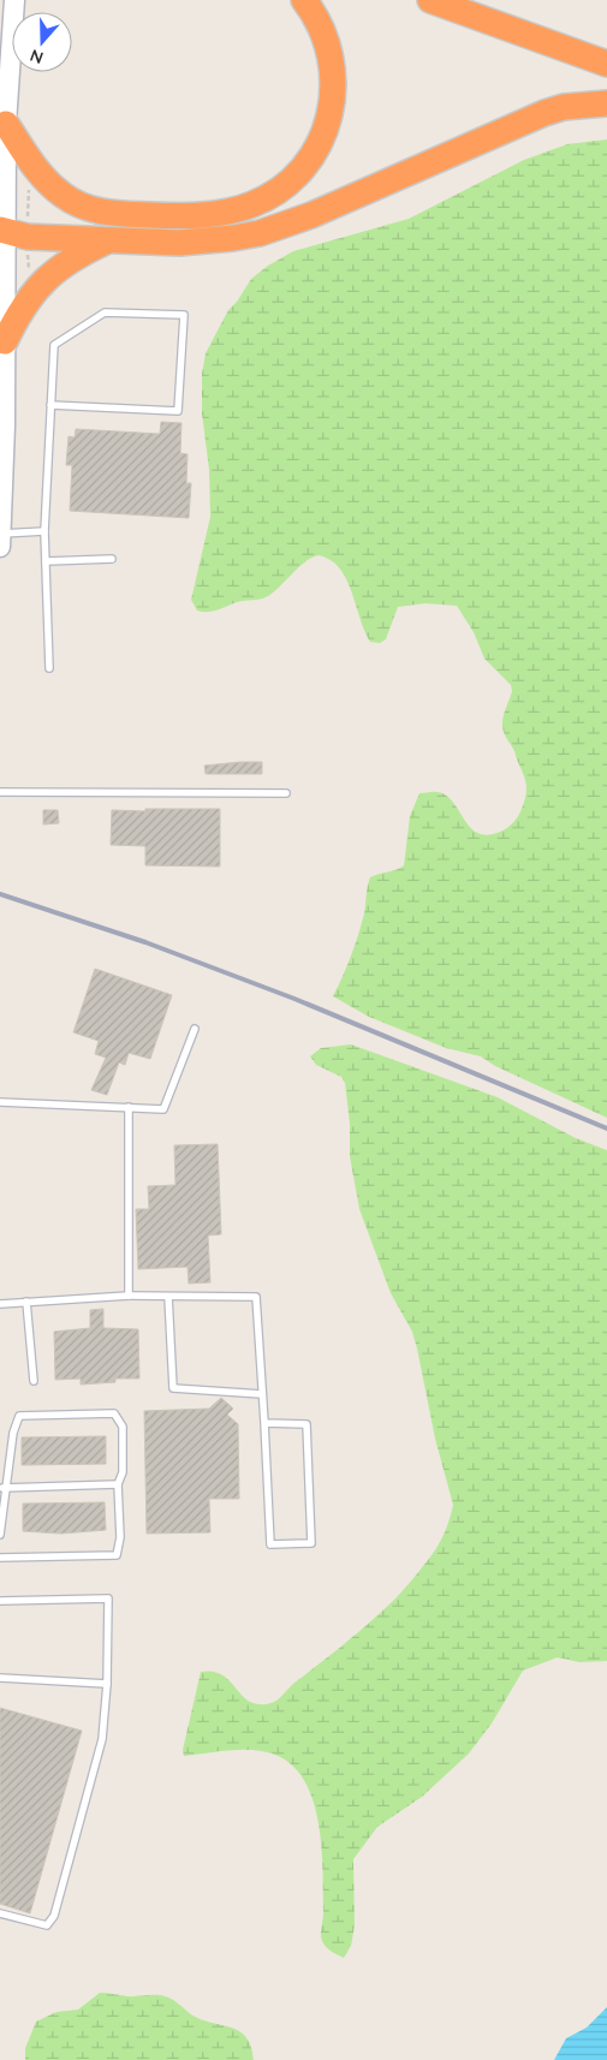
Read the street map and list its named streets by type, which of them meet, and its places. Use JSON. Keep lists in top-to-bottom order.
{
  "north": "bottom"
}
